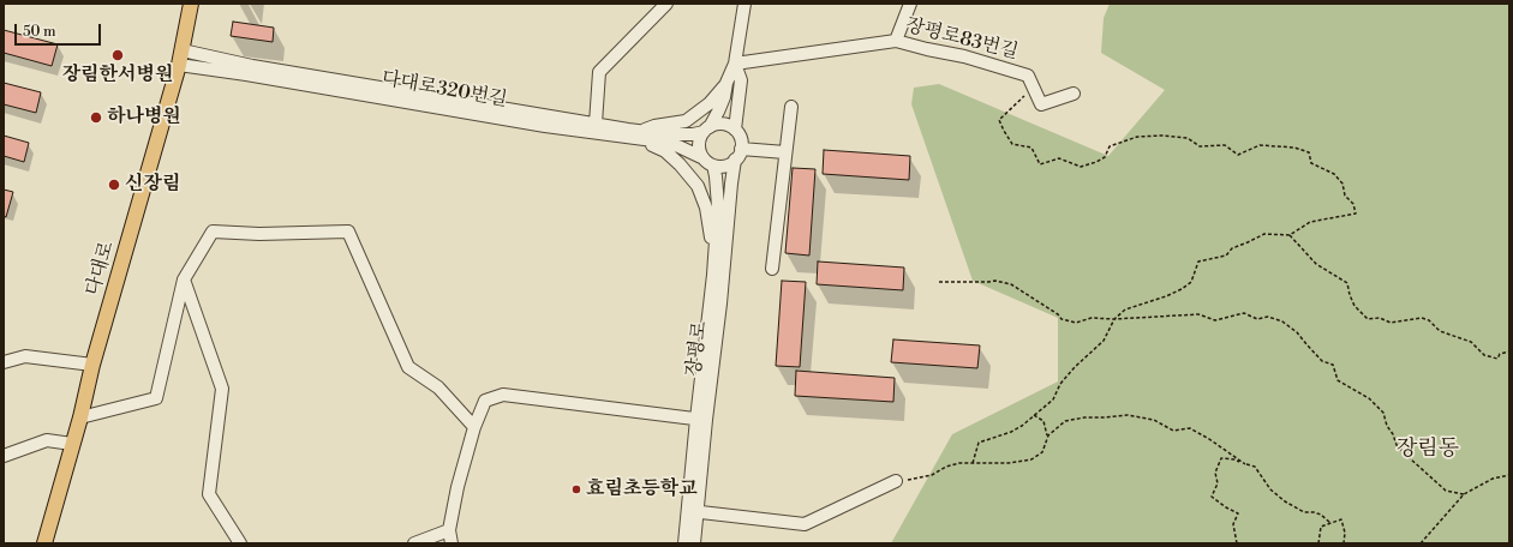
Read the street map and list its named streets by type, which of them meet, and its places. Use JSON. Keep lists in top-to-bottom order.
{
  "streets": {
    "main road": ["다대로"],
    "street": ["장평로83번길", "다대로320번길", "장평로"]
  },
  "crossings": [
    ["다대로320번길", "다대로"],
    ["다대로320번길", "장평로"]
  ],
  "districts": ["장림동"],
  "places": [
    "장림한서병원",
    "하나병원",
    "신장림",
    "효림초등학교"
  ],
  "scale_bar": "50 m"
}
